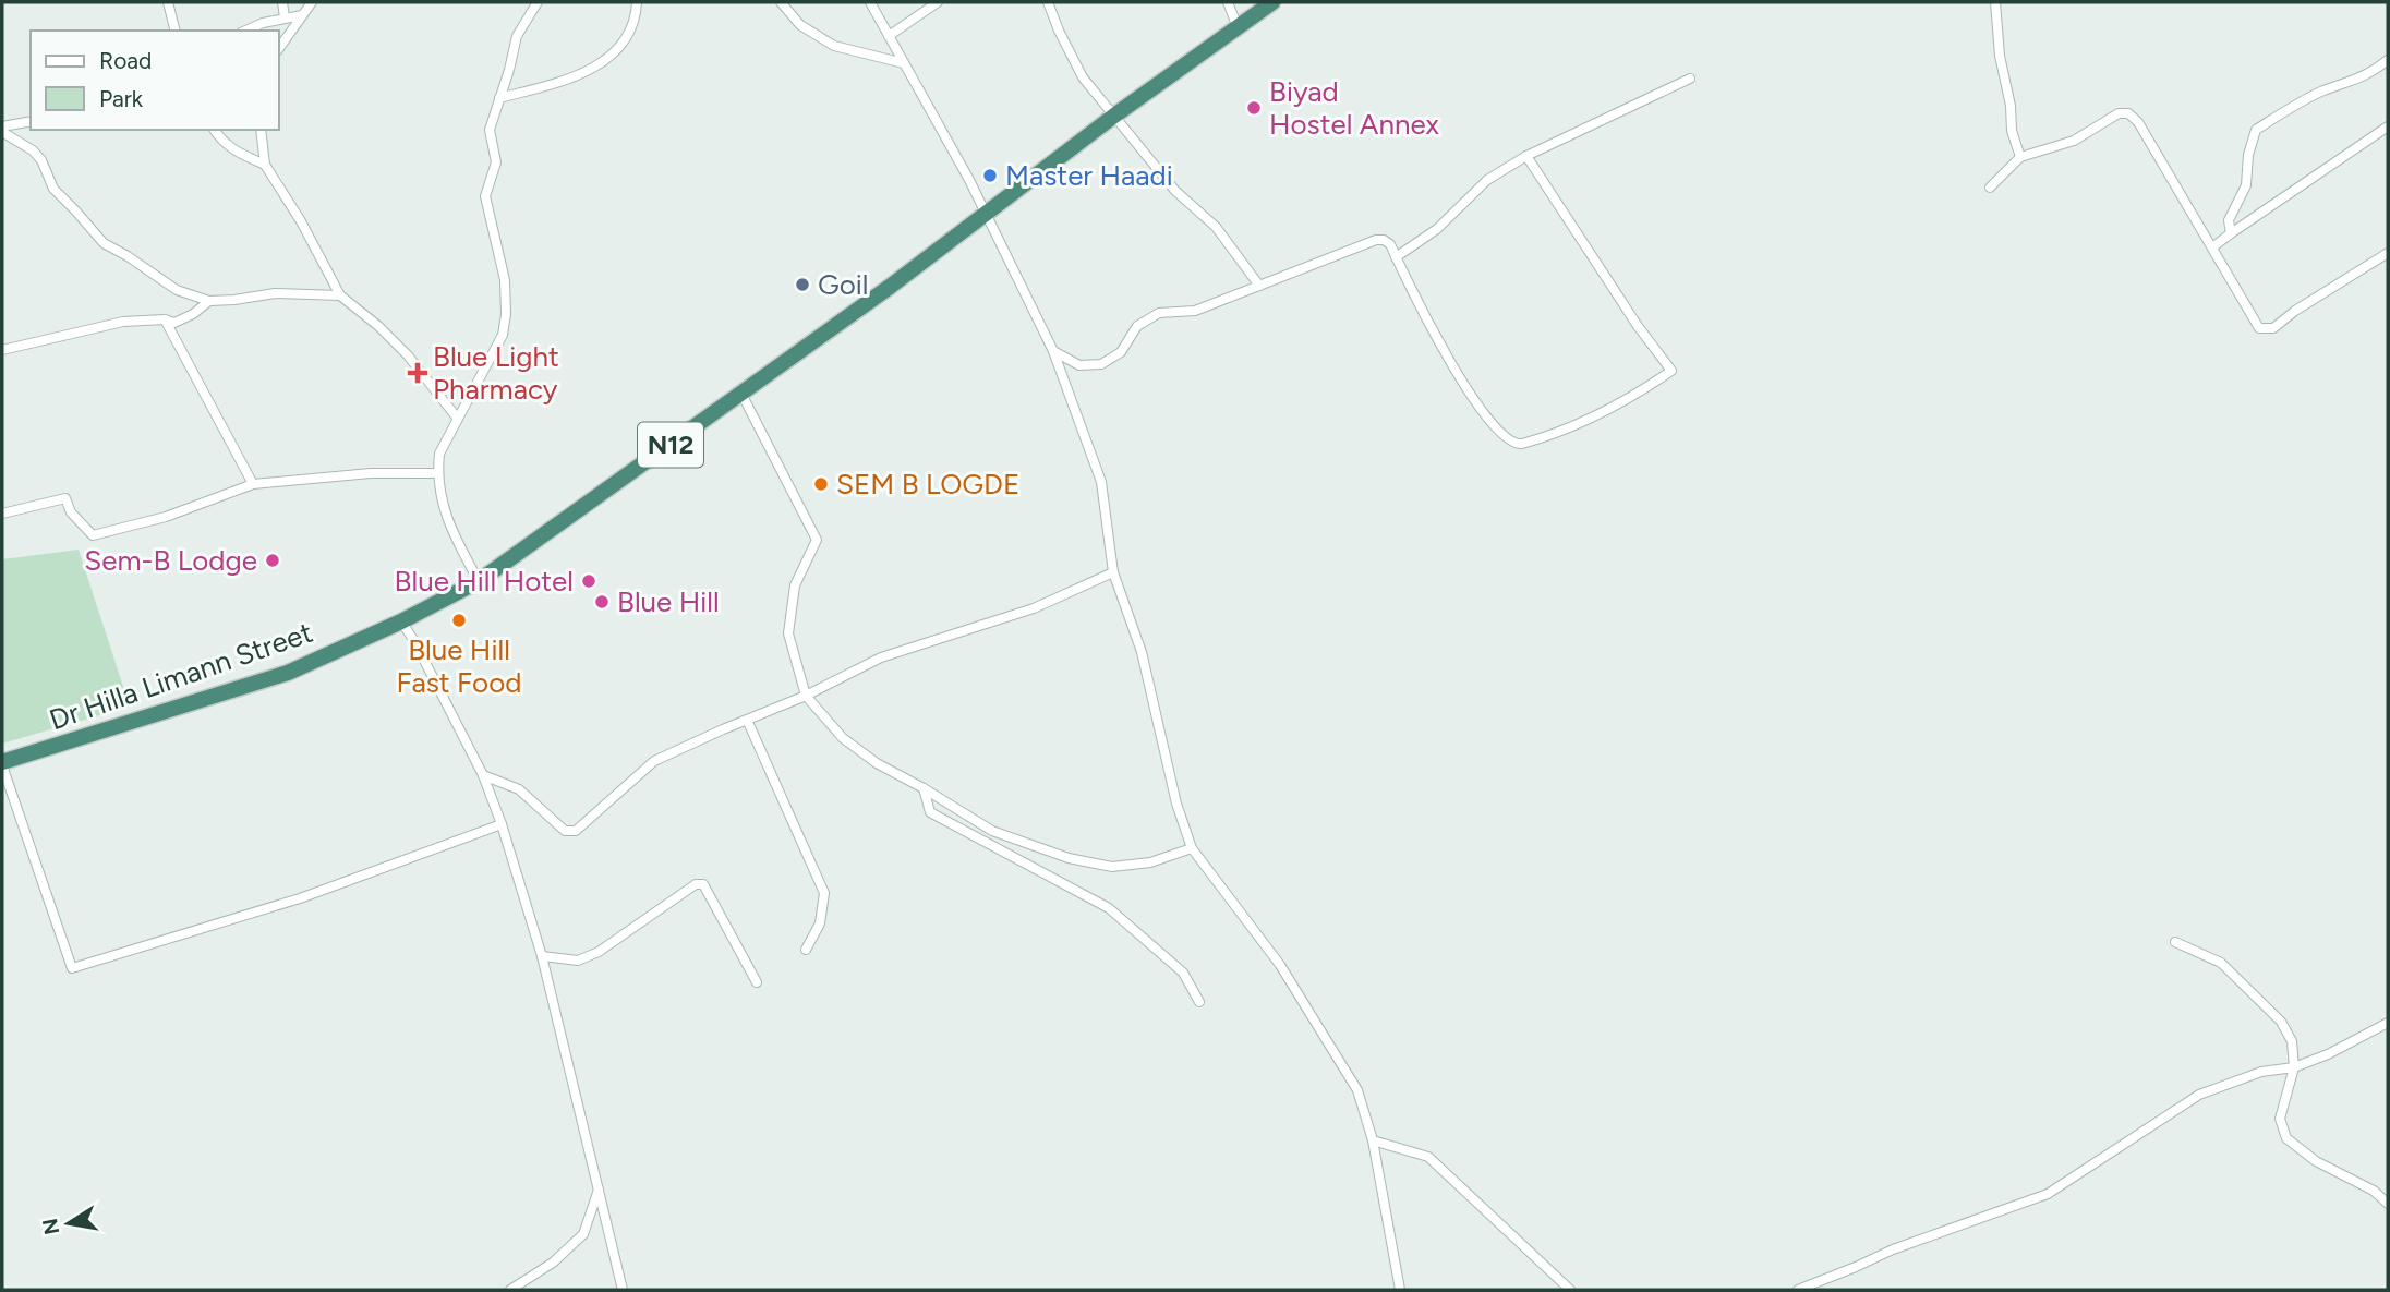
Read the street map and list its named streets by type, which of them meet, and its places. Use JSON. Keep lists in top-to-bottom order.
{
  "streets": {
    "highway": ["N12", "Dr Hilla Limann Street"]
  },
  "places": {
    "other": [
      "Biyad Hostel Annex",
      "Master Haadi",
      "Goil",
      "SEM B LOGDE",
      "Sem-B Lodge",
      "Blue Hill Hotel",
      "Blue Hill",
      "Blue Hill Fast Food"
    ],
    "health": ["Blue Light Pharmacy"]
  },
  "legend": ["Road", "Park"],
  "north": "left"
}
